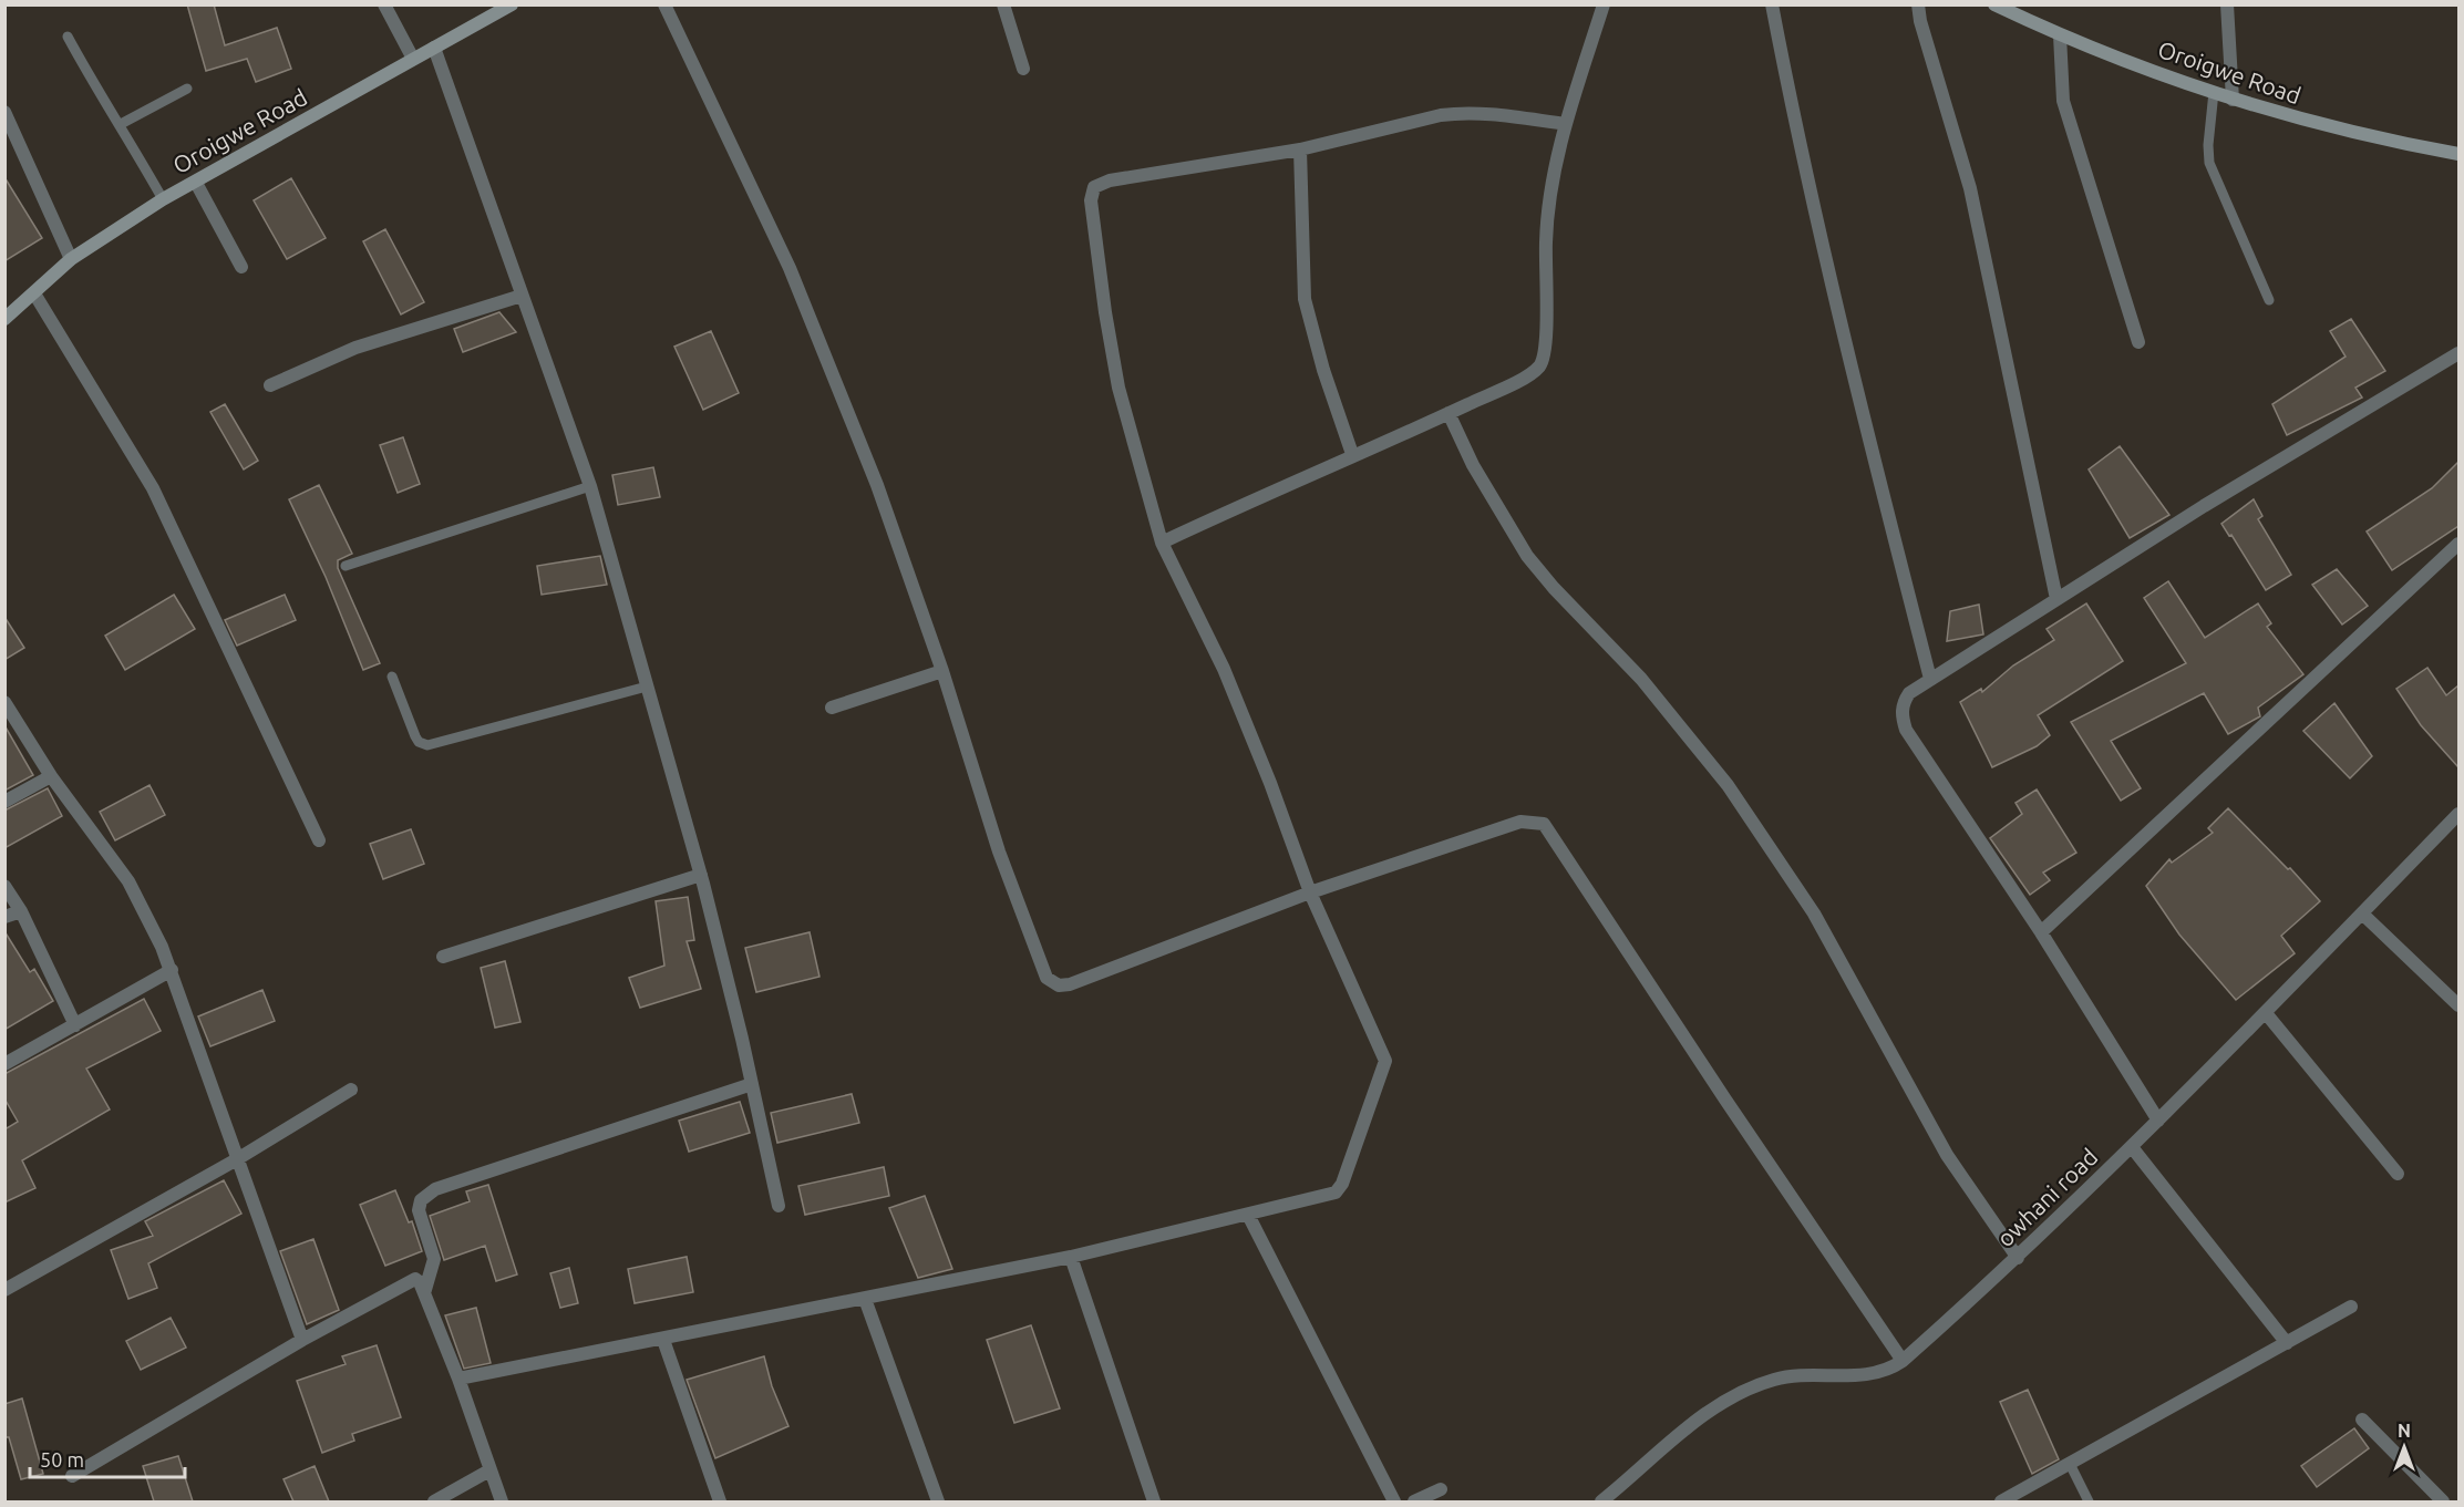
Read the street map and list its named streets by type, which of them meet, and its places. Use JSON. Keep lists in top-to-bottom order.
{
  "streets": {
    "street": ["Oroigwe Road", "owhani road"]
  },
  "scale_bar": "50 m",
  "north": "top"
}
